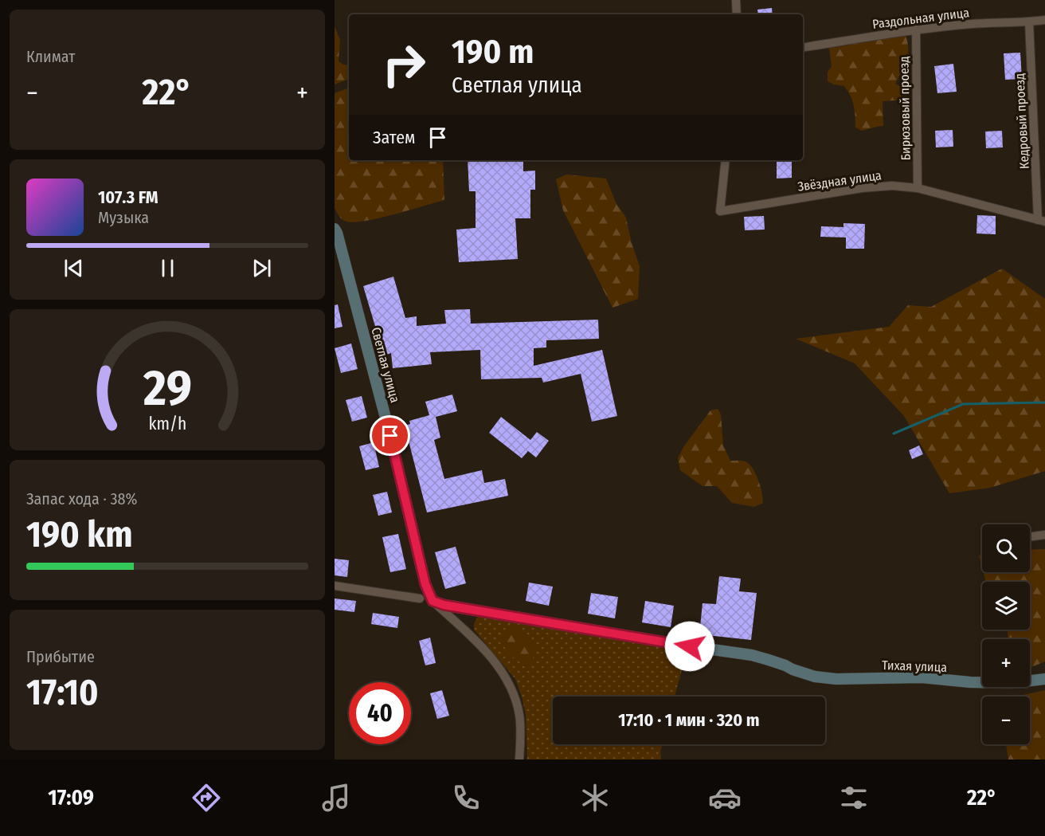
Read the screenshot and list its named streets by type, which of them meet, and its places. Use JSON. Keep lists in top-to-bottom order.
{
  "streets": {
    "street": [
      "Раздольная улица",
      "Бирюзовый проезд",
      "Кедровый проезд",
      "Звёздная улица",
      "Светлая улица",
      "Тихая улица"
    ]
  },
  "crossings": [
    ["Раздольная улица", "Бирюзовый проезд"],
    ["Раздольная улица", "Кедровый проезд"],
    ["Бирюзовый проезд", "Звёздная улица"],
    ["Кедровый проезд", "Звёздная улица"],
    ["Светлая улица", "Тихая улица"]
  ],
  "page": {
    "tile": [
      "Климат",
      ["Запас хода · 38%", "190 km"],
      ["Прибытие", "17:10"]
    ],
    "turn": ["190 m", "Светлая улица"],
    "heat": ["−", "22°", "+"],
    "then": "Затем",
    "song": ["107.3 FM", "Музыка"],
    "map_buttons": ["+", "−"],
    "limit": "40",
    "trip": "17:10 · 1 мин · 320 m",
    "tabs": ["17:09", "22°"],
    "gauge": ["29", "km/h"]
  }
}
